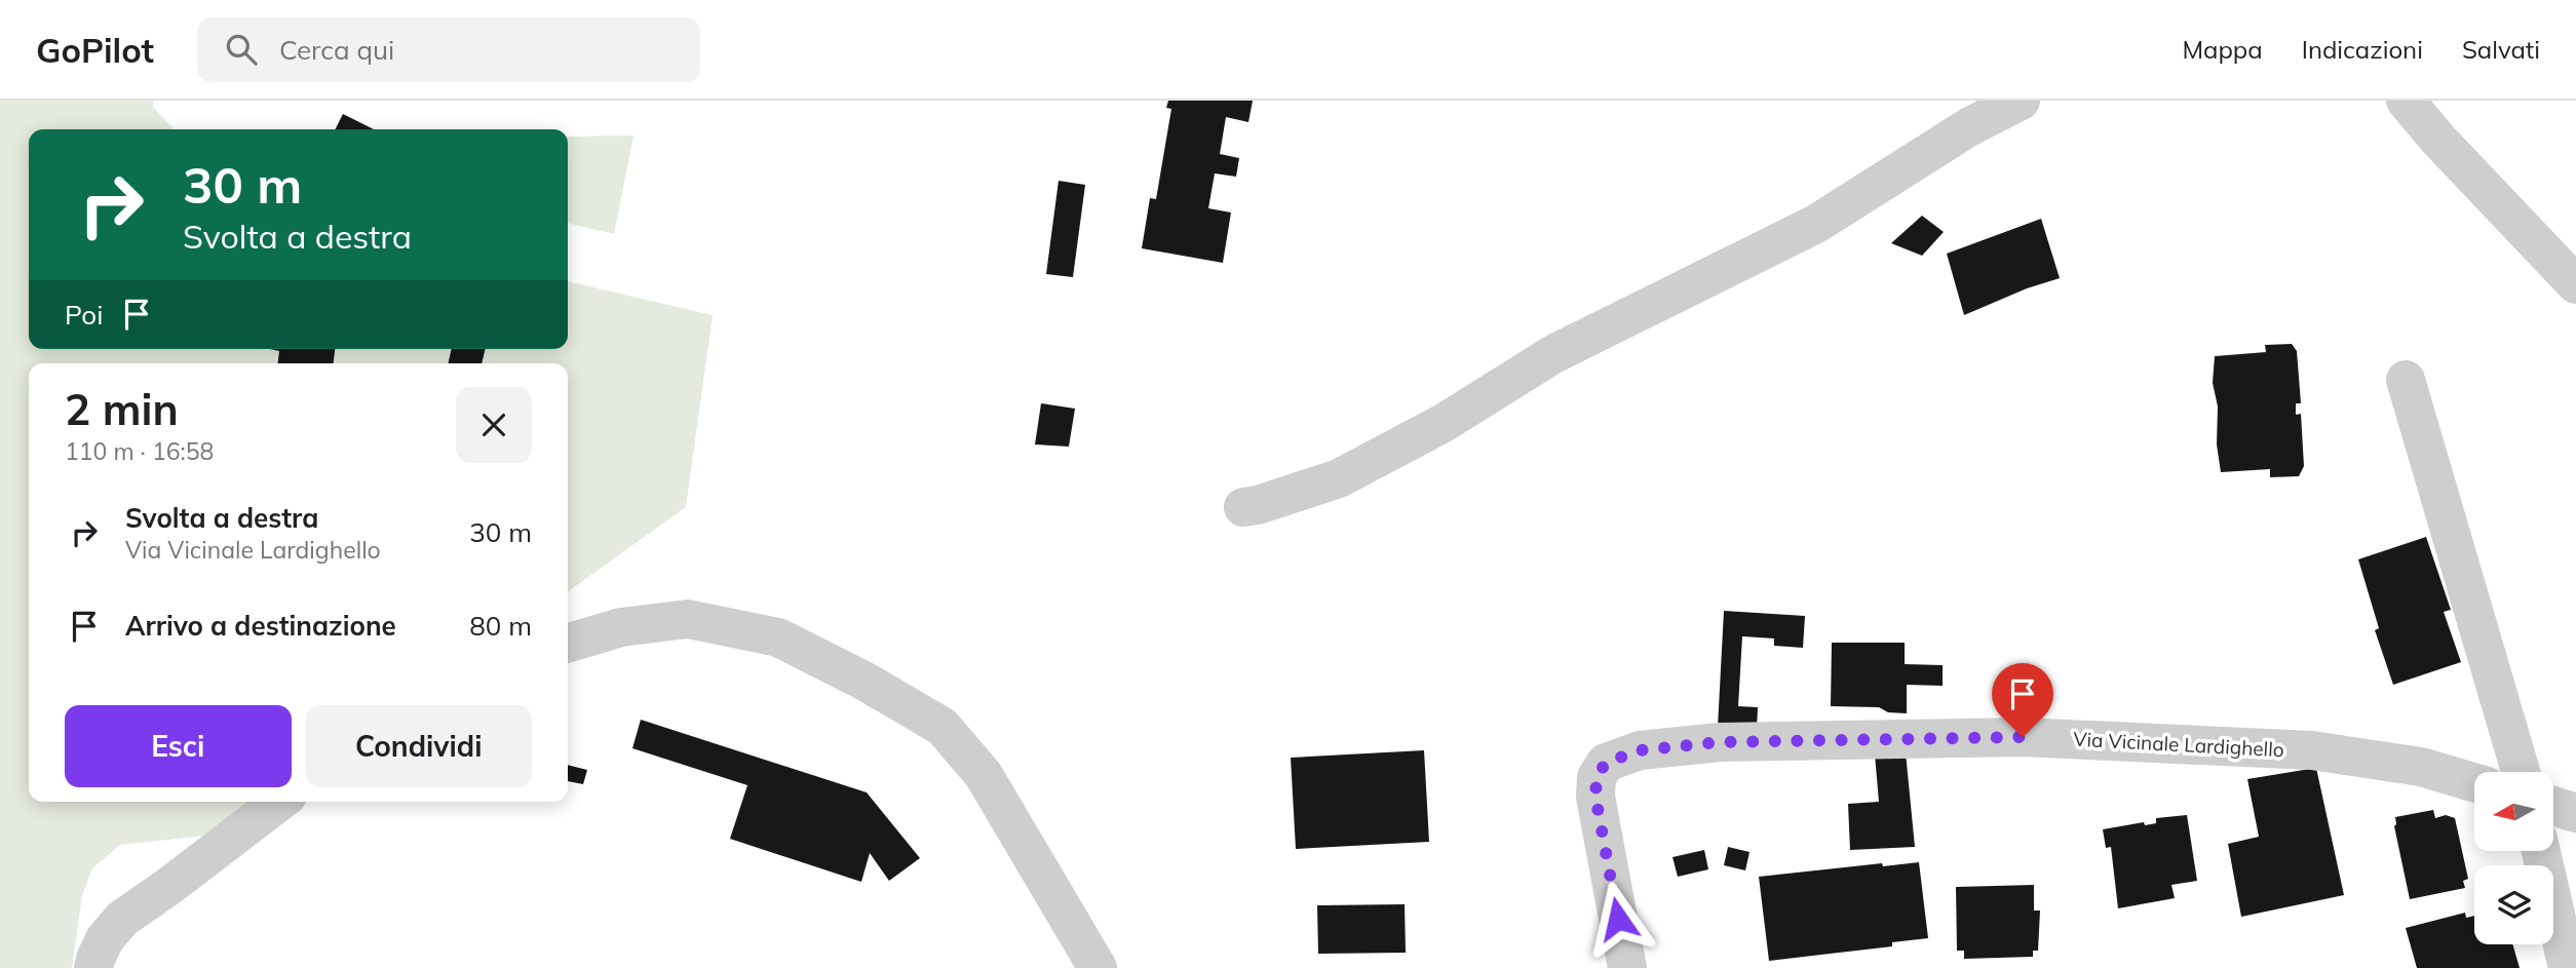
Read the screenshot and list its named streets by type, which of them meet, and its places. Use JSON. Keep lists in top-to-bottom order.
{
  "streets": {
    "street": ["Via Vicinale Lardighello"]
  },
  "north": "left",
  "page": {
    "header": "GoPilot",
    "search": "Cerca qui",
    "nav": ["Mappa", "Indicazioni", "Salvati"],
    "turn": ["30 m", "Svolta a destra"],
    "then": "Poi",
    "heading": ["2 min", "110 m · 16:58"],
    "list": [
      {
        "name": "Svolta a destra",
        "note": "Via Vicinale Lardighello",
        "value": "30 m"
      },
      {
        "name": "Arrivo a destinazione",
        "value": "80 m"
      }
    ],
    "buttons": ["Esci", "Condividi"]
  }
}
